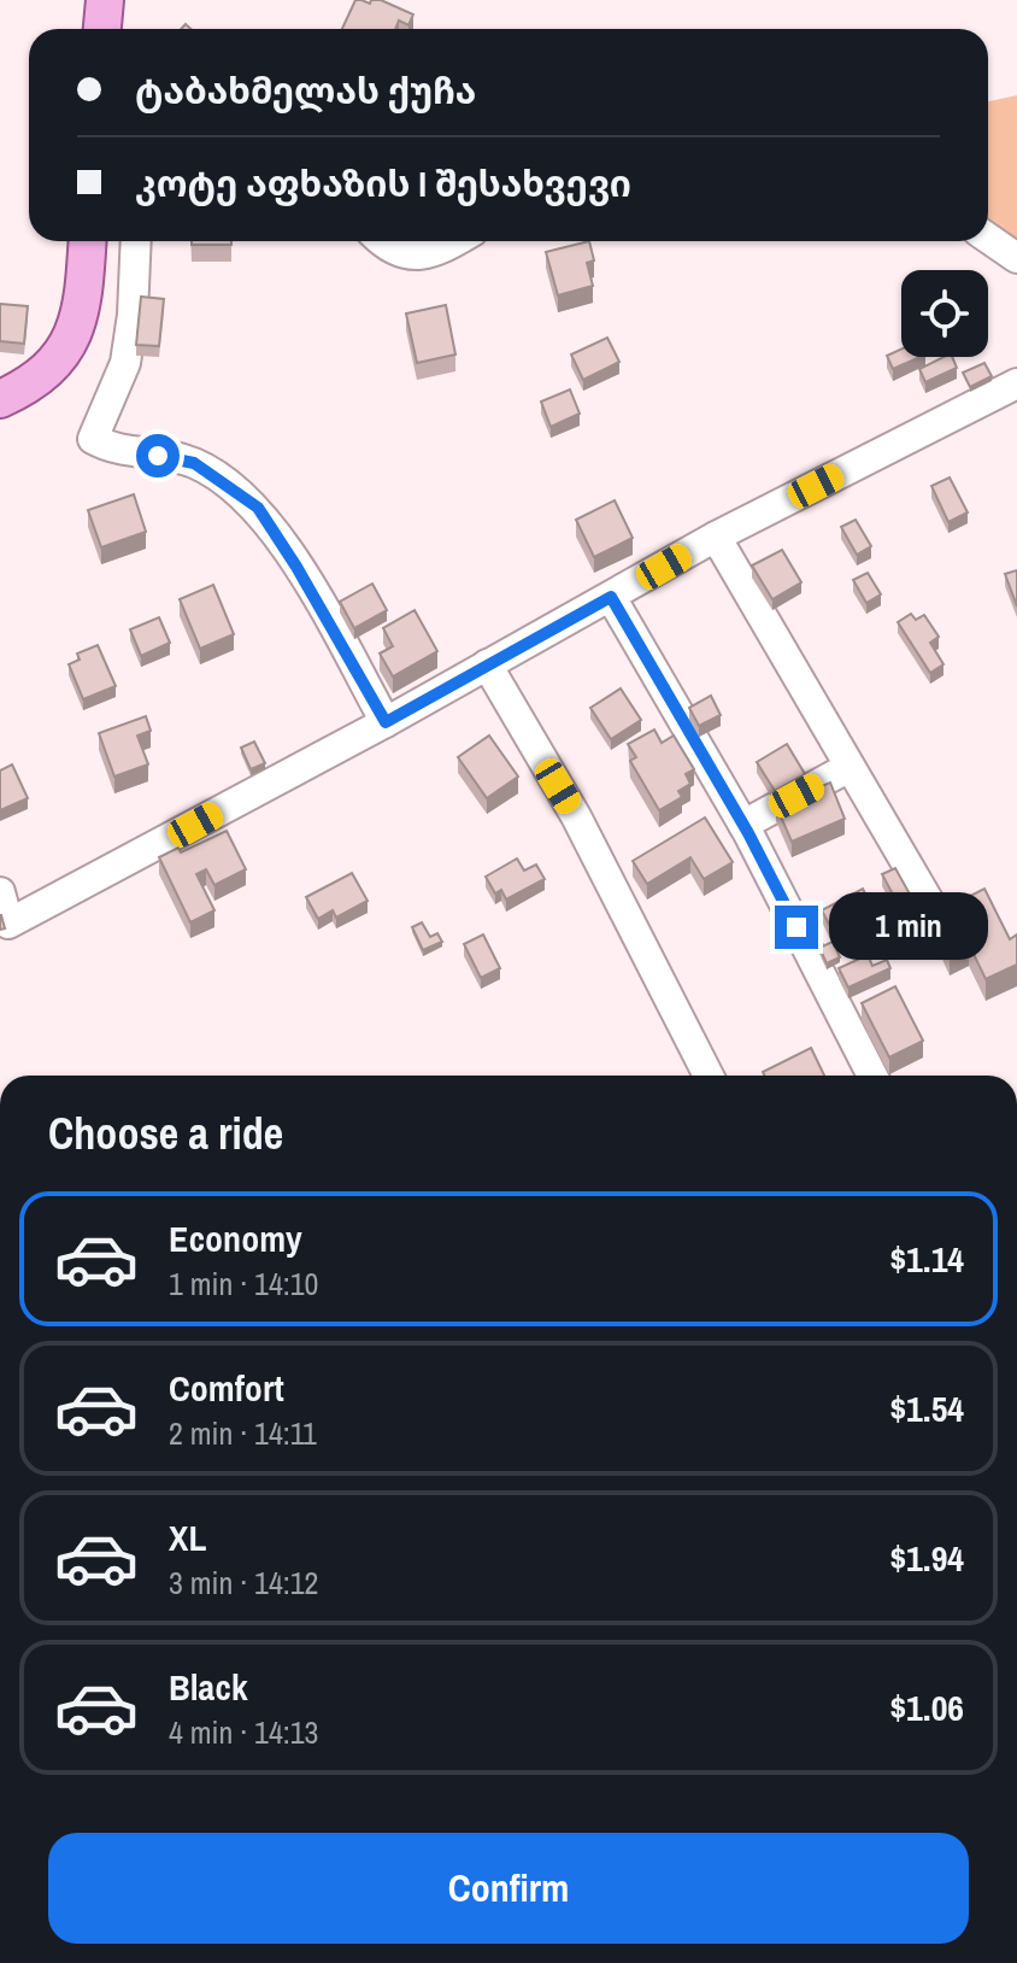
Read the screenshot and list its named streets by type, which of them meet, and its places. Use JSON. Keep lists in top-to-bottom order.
{
  "page": {
    "banner": ["ტაბახმელას ქუჩა", "კოტე აფხაზის I შესახვევი"],
    "bubble": "1 min",
    "heading": "Choose a ride",
    "list": [
      {
        "name": "Economy",
        "note": "1 min · 14:10",
        "value": "$1.14"
      },
      {
        "name": "Comfort",
        "note": "2 min · 14:11",
        "value": "$1.54"
      },
      {
        "name": "XL",
        "note": "3 min · 14:12",
        "value": "$1.94"
      },
      {
        "name": "Black",
        "note": "4 min · 14:13",
        "value": "$1.06"
      }
    ],
    "buttons": "Confirm"
  }
}
